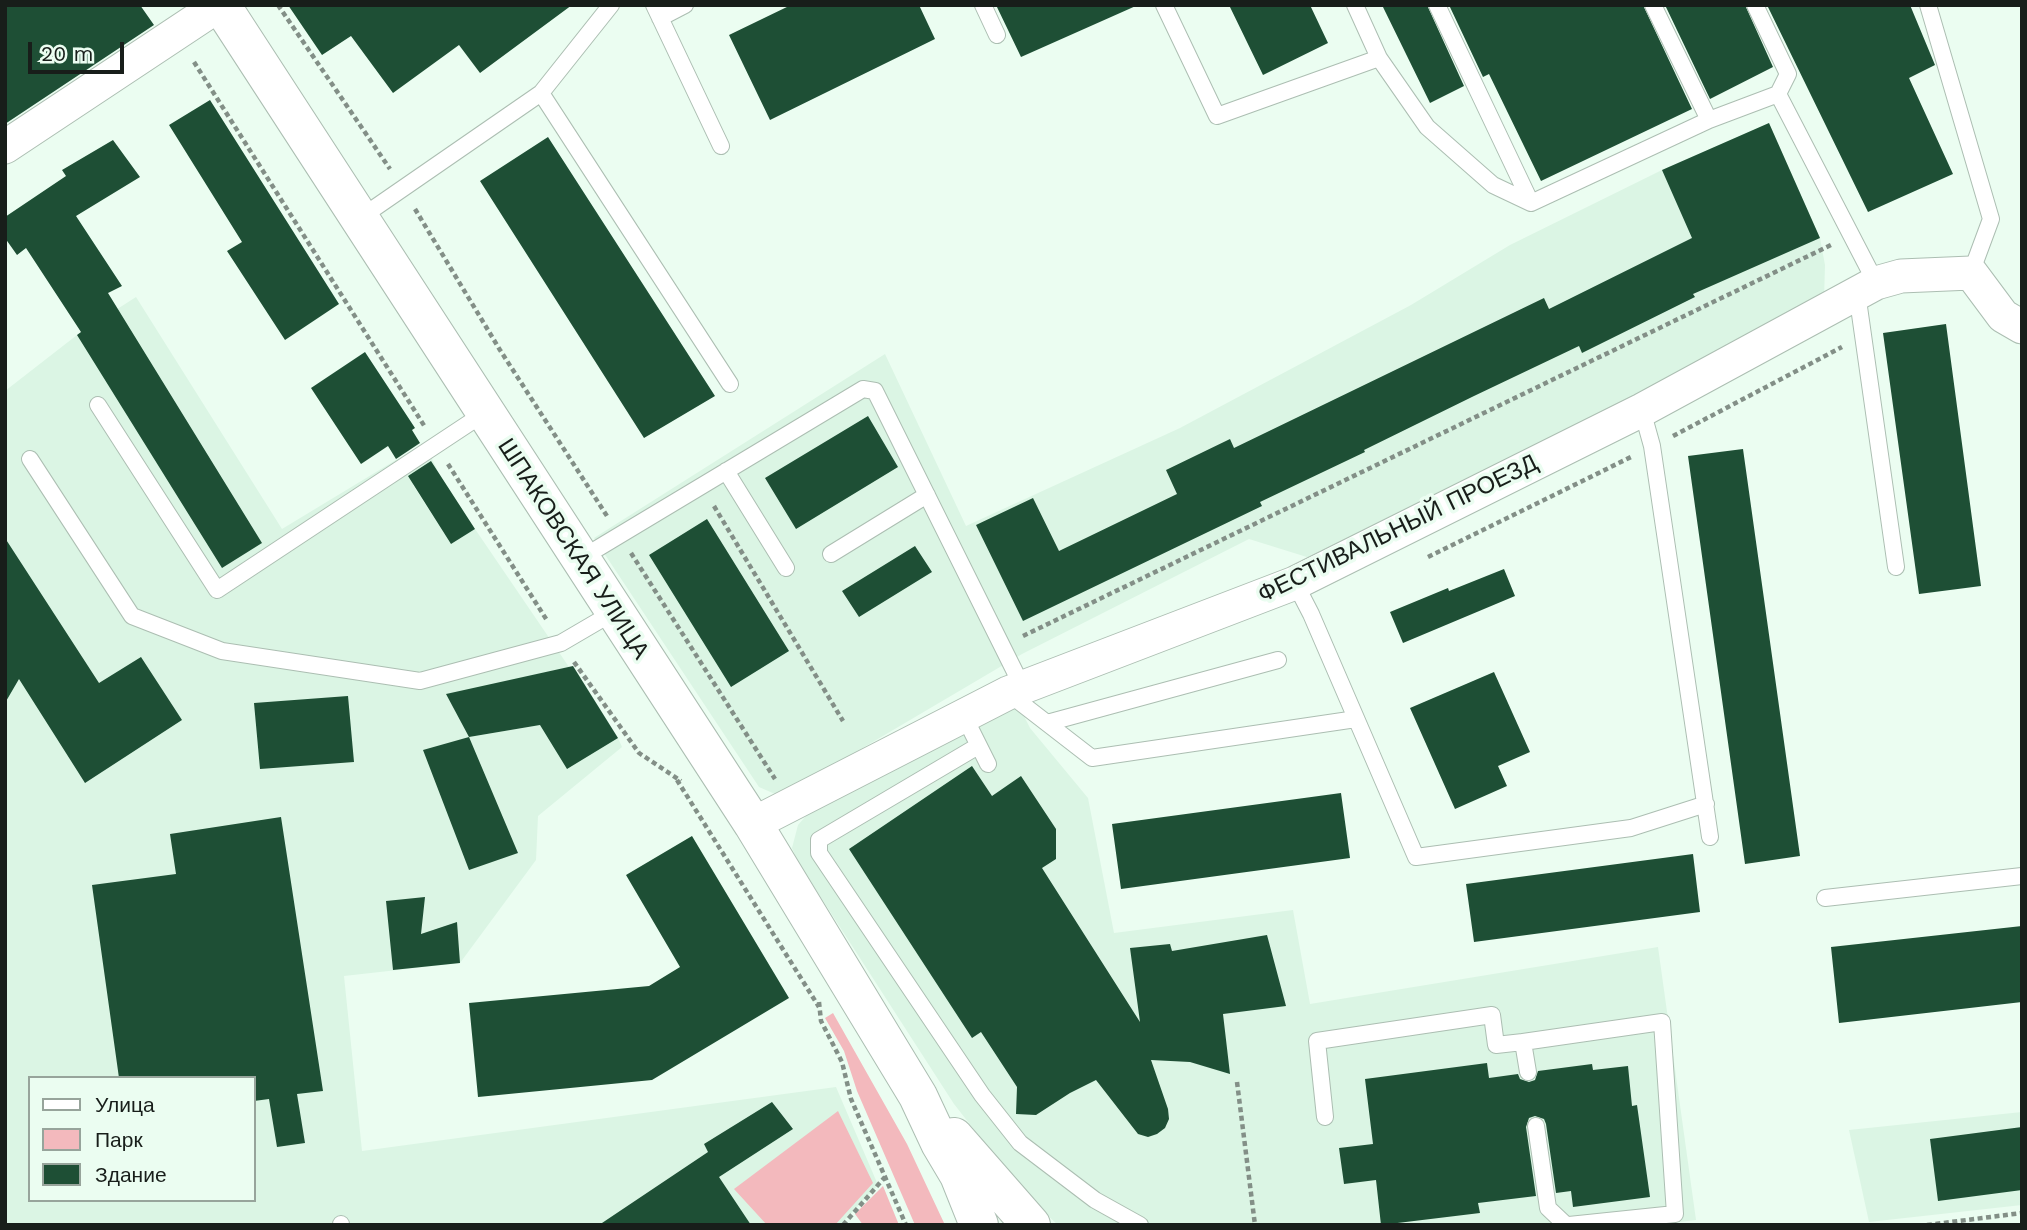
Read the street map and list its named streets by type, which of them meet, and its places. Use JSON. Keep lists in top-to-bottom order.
{
  "streets": {
    "main road": ["ШПАКОВСКАЯ УЛИЦА"],
    "street": ["ФЕСТИВАЛЬНЫЙ ПРОЕЗД"]
  },
  "crossings": [
    ["ФЕСТИВАЛЬНЫЙ ПРОЕЗД", "ШПАКОВСКАЯ УЛИЦА"]
  ],
  "legend": ["Улица", "Парк", "Здание"],
  "scale_bar": "20 m"
}
